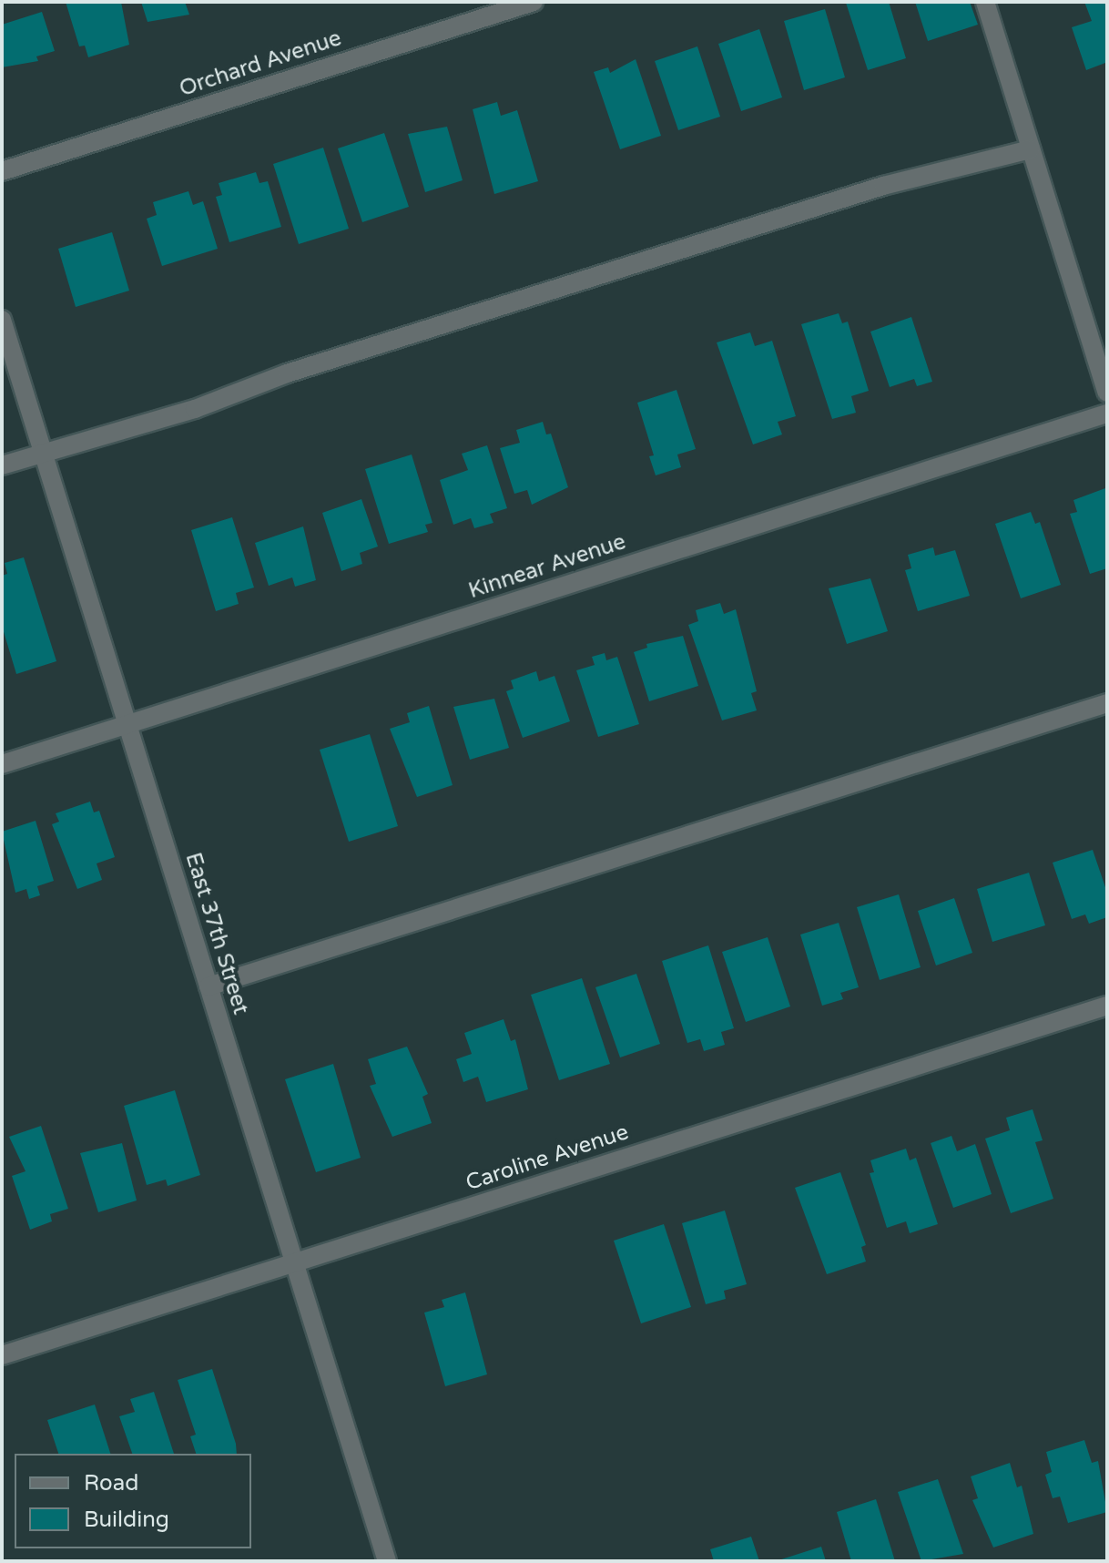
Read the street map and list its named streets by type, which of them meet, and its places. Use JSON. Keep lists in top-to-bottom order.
{
  "streets": {
    "street": [
      "Orchard Avenue",
      "Kinnear Avenue",
      "East 37th Street",
      "Caroline Avenue"
    ]
  },
  "crossings": [
    ["Kinnear Avenue", "East 37th Street"],
    ["East 37th Street", "Caroline Avenue"]
  ],
  "legend": ["Road", "Building"]
}
